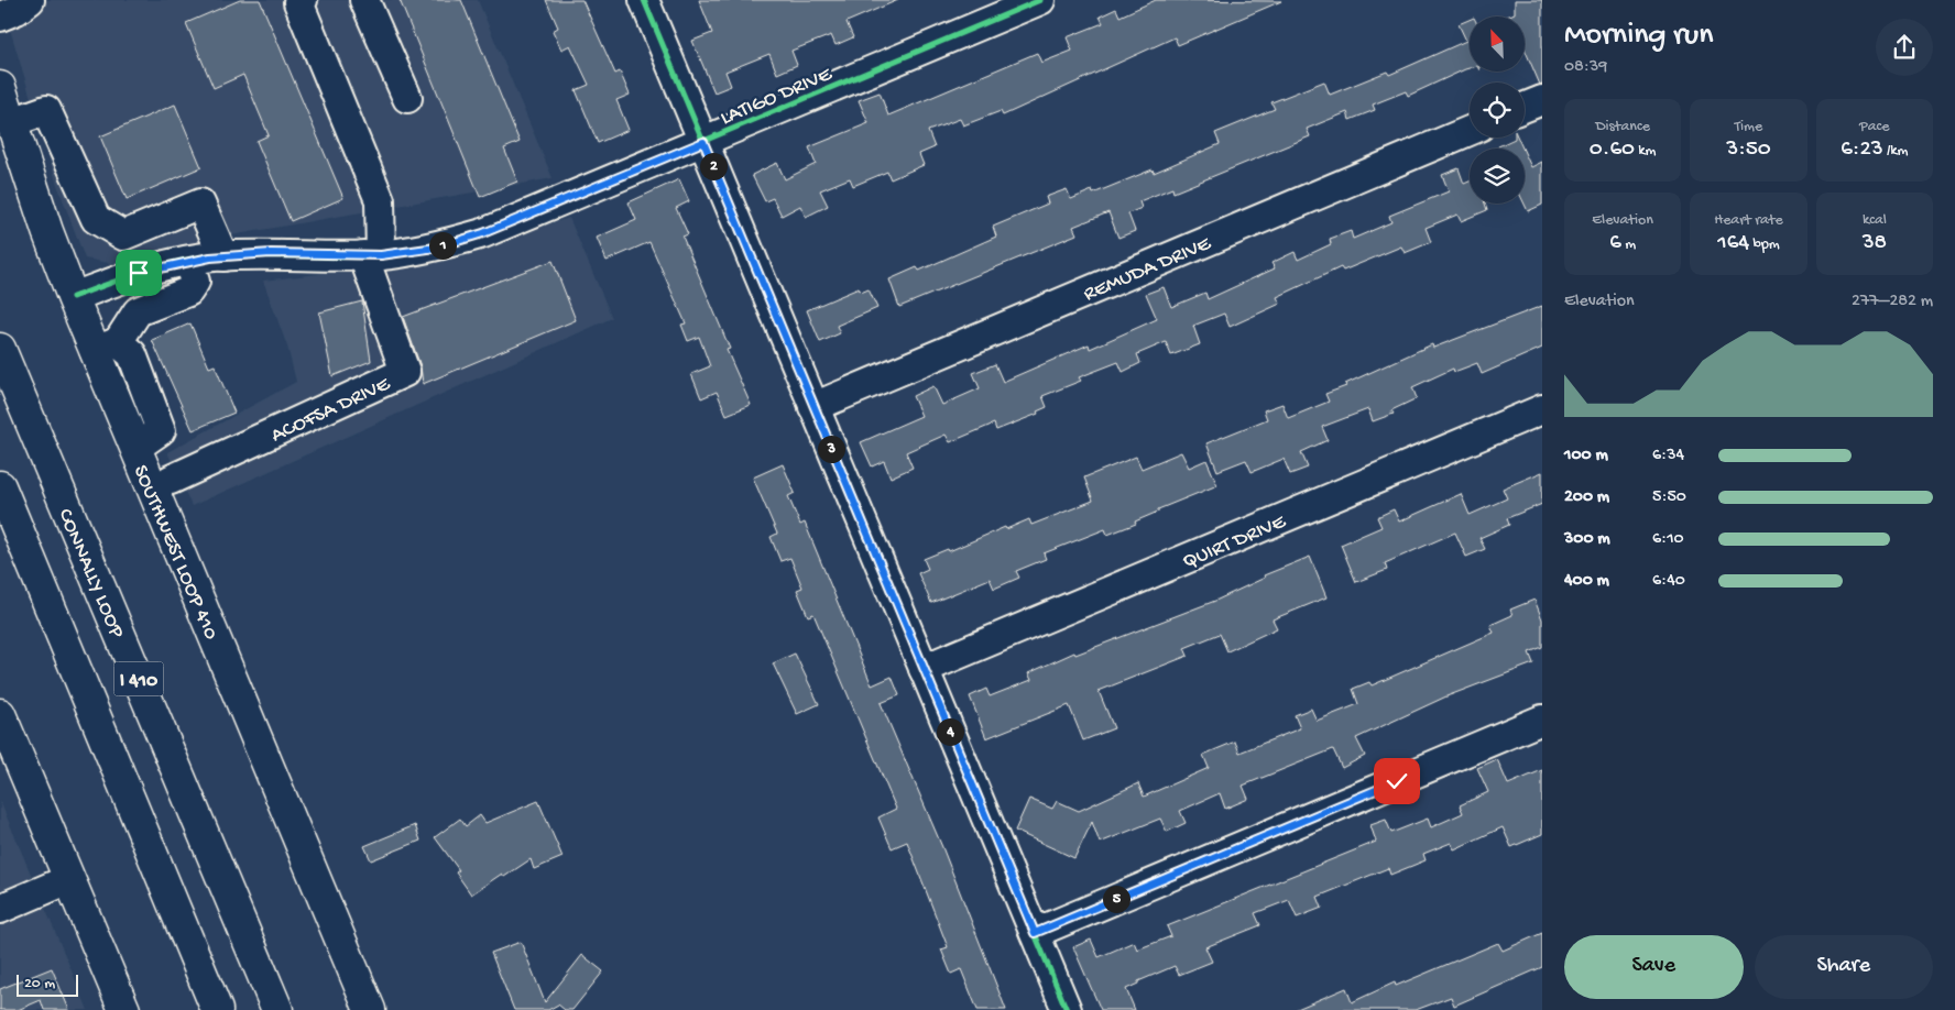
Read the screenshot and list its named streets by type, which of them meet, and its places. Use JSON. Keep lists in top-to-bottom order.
{
  "streets": {
    "main road": ["SOUTHWEST LOOP 410", "CONNALLY LOOP", "I 410"],
    "street": [
      "LATIGO DRIVE",
      "REMUDA DRIVE",
      "ACOFSA DRIVE",
      "QUIRT DRIVE"
    ]
  },
  "crossings": [
    ["LATIGO DRIVE", "ACOFSA DRIVE"],
    ["LATIGO DRIVE", "SOUTHWEST LOOP 410"]
  ],
  "scale_bar": "20 m",
  "north": "top left",
  "page": {
    "heading": ["Morning run", "08:39"],
    "stats": [
      ["Distance", "0.60 km"],
      ["Time", "3:50"],
      ["Pace", "6:23 /km"],
      ["Elevation", "6 m"],
      ["Heart rate", "164 bpm"],
      ["kcal", "38"]
    ],
    "pins": [
      "2",
      "1",
      "3",
      "4",
      "5"
    ],
    "chart": ["Elevation", "277–282 m"],
    "list": [
      {
        "name": "100 m",
        "note": "6:34"
      },
      {
        "name": "200 m",
        "note": "5:50"
      },
      {
        "name": "300 m",
        "note": "6:10"
      },
      {
        "name": "400 m",
        "note": "6:40"
      }
    ],
    "buttons": ["Save", "Share"],
    "scale": "20 m"
  }
}
